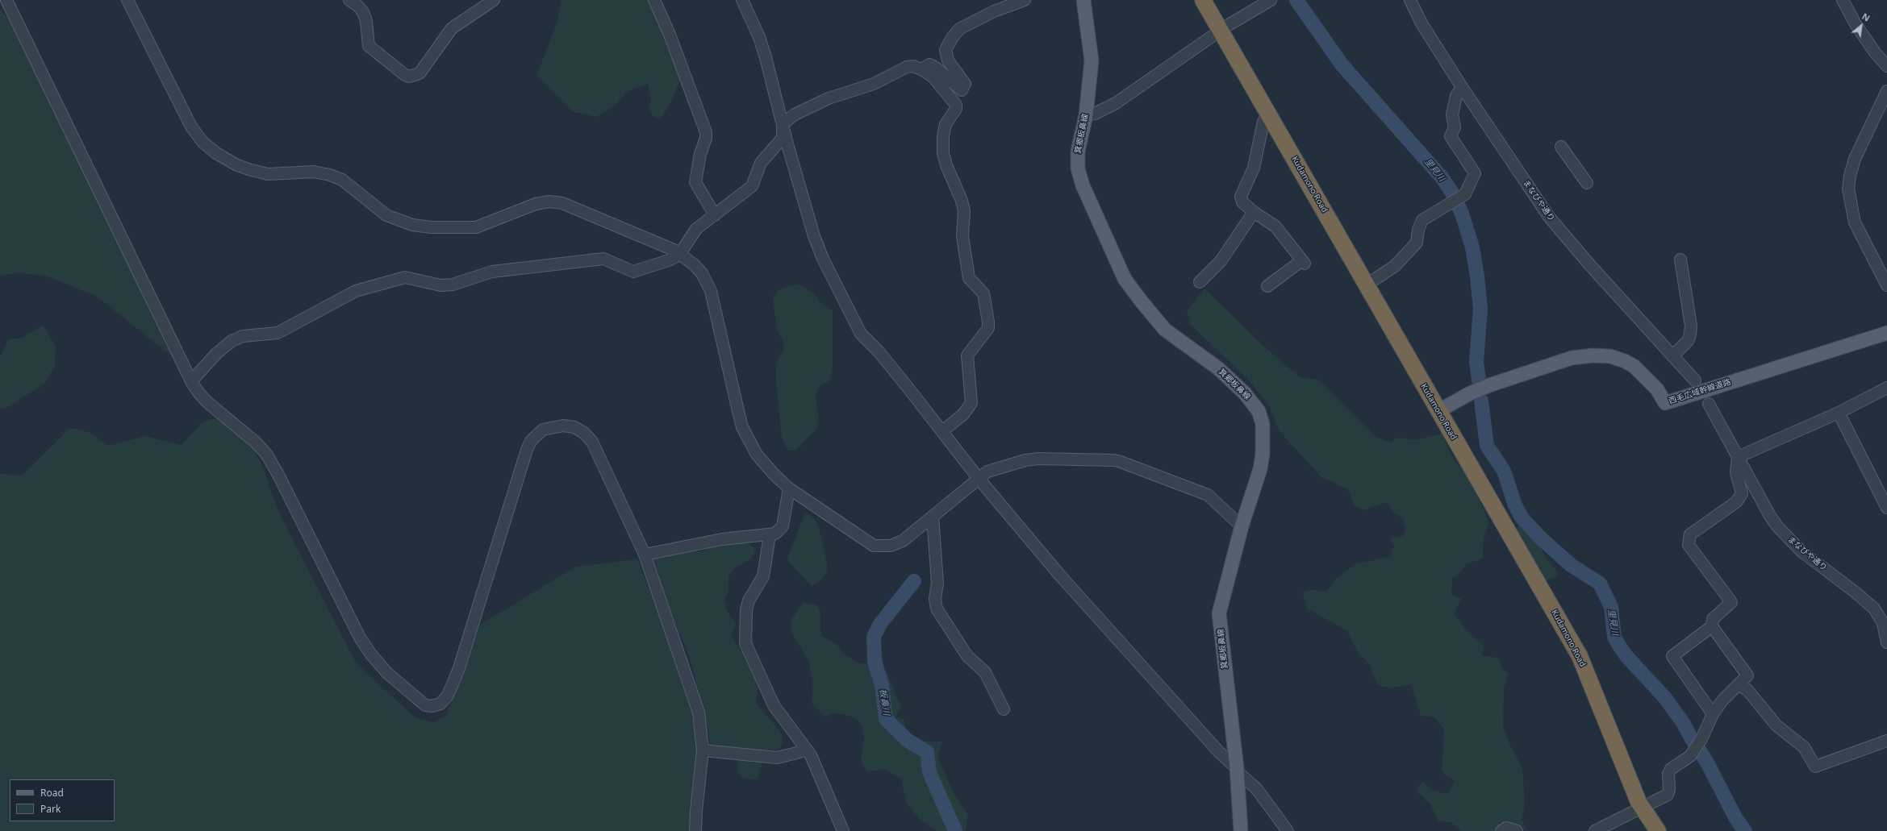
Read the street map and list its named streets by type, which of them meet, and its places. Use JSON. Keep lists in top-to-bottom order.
{
  "streets": {
    "highway": ["Kudamono Road"],
    "main road": ["箕郷板鼻線", "西毛広域幹線道路"],
    "street": ["まなびや通り"]
  },
  "crossings": [
    ["Kudamono Road", "西毛広域幹線道路"]
  ],
  "water": ["里見川", "板鼻川"],
  "legend": ["Road", "Park"],
  "north": "top right"
}
